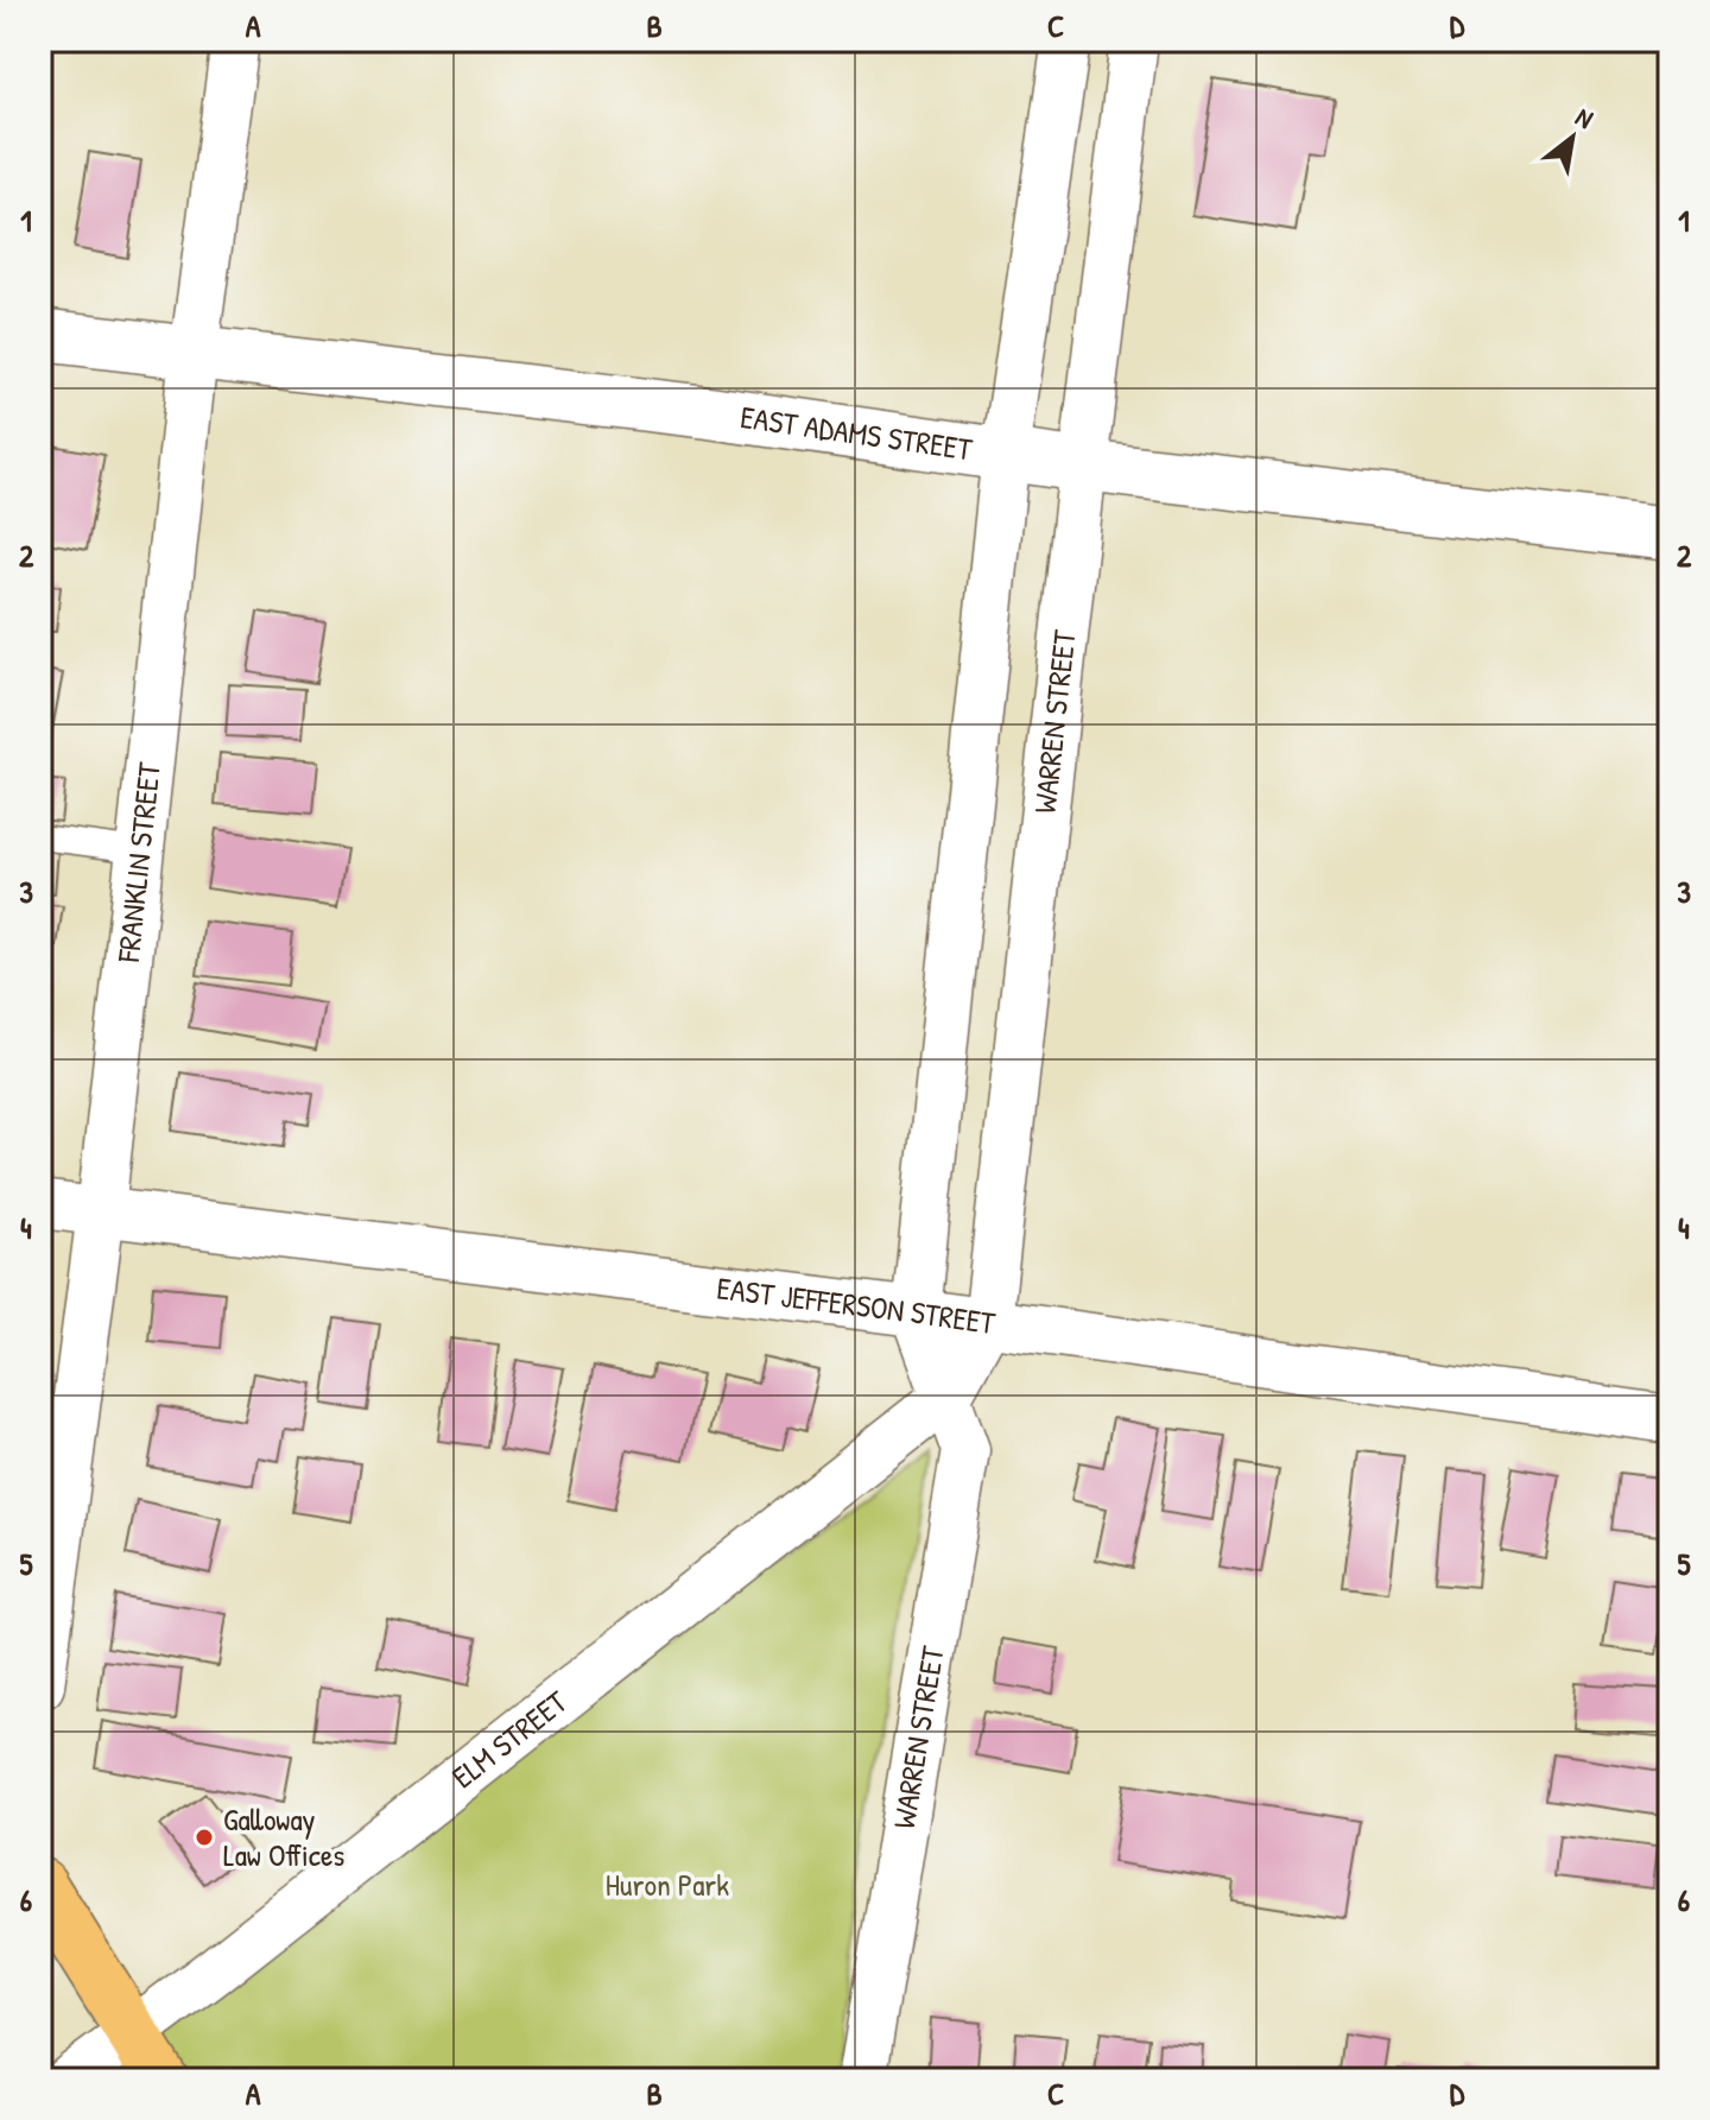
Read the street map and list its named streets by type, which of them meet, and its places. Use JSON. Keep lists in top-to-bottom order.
{
  "streets": {
    "street": [
      "EAST ADAMS STREET",
      "WARREN STREET",
      "FRANKLIN STREET",
      "EAST JEFFERSON STREET",
      "ELM STREET"
    ]
  },
  "crossings": [
    ["EAST ADAMS STREET", "WARREN STREET"],
    ["EAST ADAMS STREET", "FRANKLIN STREET"],
    ["WARREN STREET", "EAST JEFFERSON STREET"],
    ["WARREN STREET", "ELM STREET"],
    ["FRANKLIN STREET", "EAST JEFFERSON STREET"]
  ],
  "parks": ["Huron Park"],
  "places": ["Galloway Law Offices"],
  "north": "top right",
  "grid": {
    "columns": [
      "A",
      "B",
      "C",
      "D"
    ],
    "rows": [
      "1",
      "2",
      "3",
      "4",
      "5",
      "6"
    ]
  }
}
